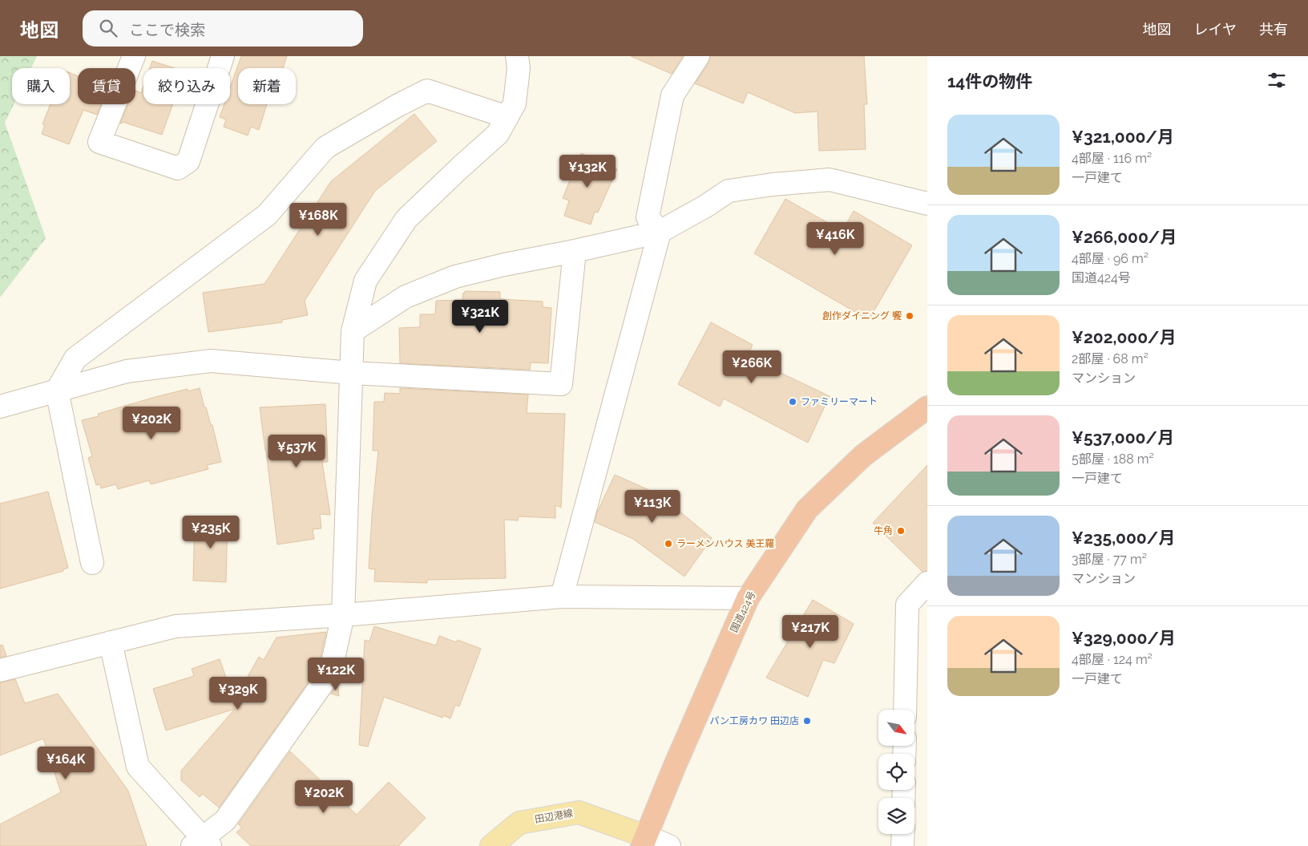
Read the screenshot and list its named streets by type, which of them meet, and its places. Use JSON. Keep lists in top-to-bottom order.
{
  "streets": {
    "highway": ["国道424号"],
    "main road": ["田辺港線"]
  },
  "crossings": [
    ["国道424号", "田辺港線"]
  ],
  "places": [
    "創作ダイニング 饗",
    "ファミリーマート",
    "牛角",
    "ラーメンハウス 美王羅",
    "パン工房カワ 田辺店"
  ],
  "north": "bottom right",
  "page": {
    "header": "地図",
    "search": "ここで検索",
    "nav": ["地図", "レイヤ", "共有"],
    "heading": "14件の物件",
    "chip": [
      "購入",
      "賃貸",
      "絞り込み",
      "新着"
    ],
    "list": [
      {
        "name": "¥321,000/月",
        "note": "4部屋 · 116 m² · 一戸建て"
      },
      {
        "name": "¥266,000/月",
        "note": "4部屋 · 96 m² · 国道424号"
      },
      {
        "name": "¥202,000/月",
        "note": "2部屋 · 68 m² · マンション"
      },
      {
        "name": "¥537,000/月",
        "note": "5部屋 · 188 m² · 一戸建て"
      },
      {
        "name": "¥235,000/月",
        "note": "3部屋 · 77 m² · マンション"
      },
      {
        "name": "¥329,000/月",
        "note": "4部屋 · 124 m² · 一戸建て"
      }
    ],
    "price": [
      "¥132K",
      "¥168K",
      "¥416K",
      "¥321K",
      "¥266K",
      "¥202K",
      "¥537K",
      "¥113K",
      "¥235K",
      "¥217K",
      "¥122K",
      "¥329K",
      "¥164K",
      "¥202K"
    ]
  }
}
